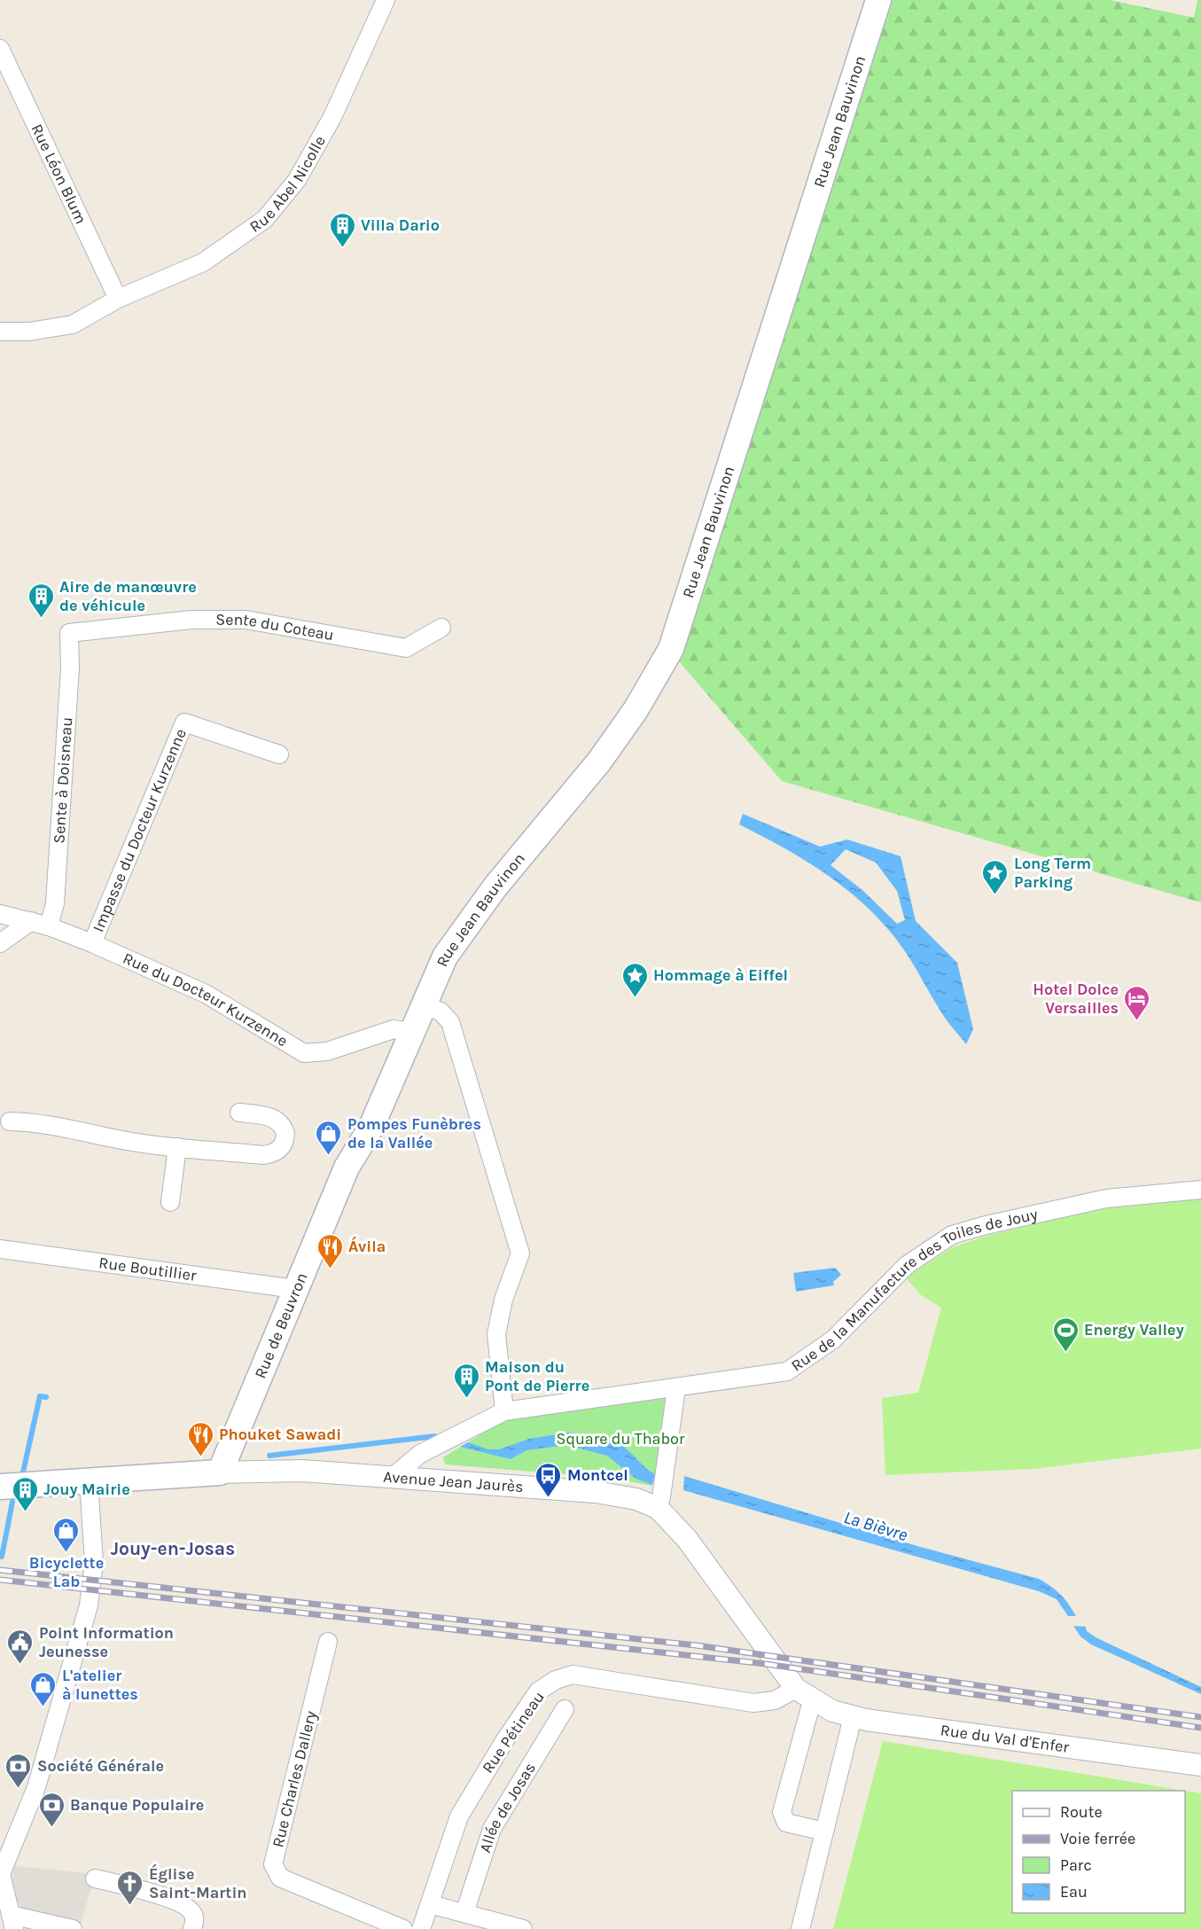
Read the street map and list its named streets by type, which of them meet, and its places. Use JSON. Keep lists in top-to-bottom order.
{
  "streets": {
    "main road": ["Rue Jean Bauvinon", "Rue de Beuvron", "Avenue Jean Jaurès"],
    "street": [
      "Rue Léon Blum",
      "Rue Abel Nicolle",
      "Sente du Coteau",
      "Sente à Doisneau",
      "Impasse du Docteur Kurzenne",
      "Rue du Docteur Kurzenne",
      "Rue Boutillier",
      "Rue de la Manufacture des Toiles de Jouy",
      "Rue Pétineau",
      "Rue du Val d'Enfer",
      "Rue Charles Dallery",
      "Allée de Josas"
    ]
  },
  "crossings": [
    ["Rue Jean Bauvinon", "Rue de Beuvron"],
    ["Rue Léon Blum", "Rue Abel Nicolle"],
    ["Sente du Coteau", "Sente à Doisneau"],
    ["Sente à Doisneau", "Rue du Docteur Kurzenne"],
    ["Impasse du Docteur Kurzenne", "Rue du Docteur Kurzenne"],
    ["Rue du Docteur Kurzenne", "Rue de Beuvron"],
    ["Rue Boutillier", "Rue de Beuvron"],
    ["Rue de la Manufacture des Toiles de Jouy", "Avenue Jean Jaurès"],
    ["Rue de Beuvron", "Avenue Jean Jaurès"],
    ["Avenue Jean Jaurès", "Rue Pétineau"],
    ["Avenue Jean Jaurès", "Rue du Val d'Enfer"],
    ["Rue Pétineau", "Rue du Val d'Enfer"]
  ],
  "districts": ["Jouy-en-Josas"],
  "water": ["La Bièvre"],
  "parks": ["Square du Thabor"],
  "places": {
    "building": [
      "Villa Dario",
      "Aire de manœuvre de véhicule",
      "Maison du Pont de Pierre",
      "Jouy Mairie"
    ],
    "place": ["Long Term Parking", "Hommage à Eiffel"],
    "hotel": ["Hotel Dolce Versailles"],
    "shop": ["Pompes Funèbres de la Vallée", "Bicyclette Lab", "L'atelier à lunettes"],
    "restaurant": ["Ávila", "Phouket Sawadi"],
    "sports": ["Energy Valley"],
    "bus stop": ["Montcel"],
    "public building": ["Point Information Jeunesse"],
    "bank": ["Société Générale", "Banque Populaire"],
    "church": ["Église Saint-Martin"]
  },
  "legend": [
    "Route",
    "Voie ferrée",
    "Parc",
    "Eau"
  ]
}
